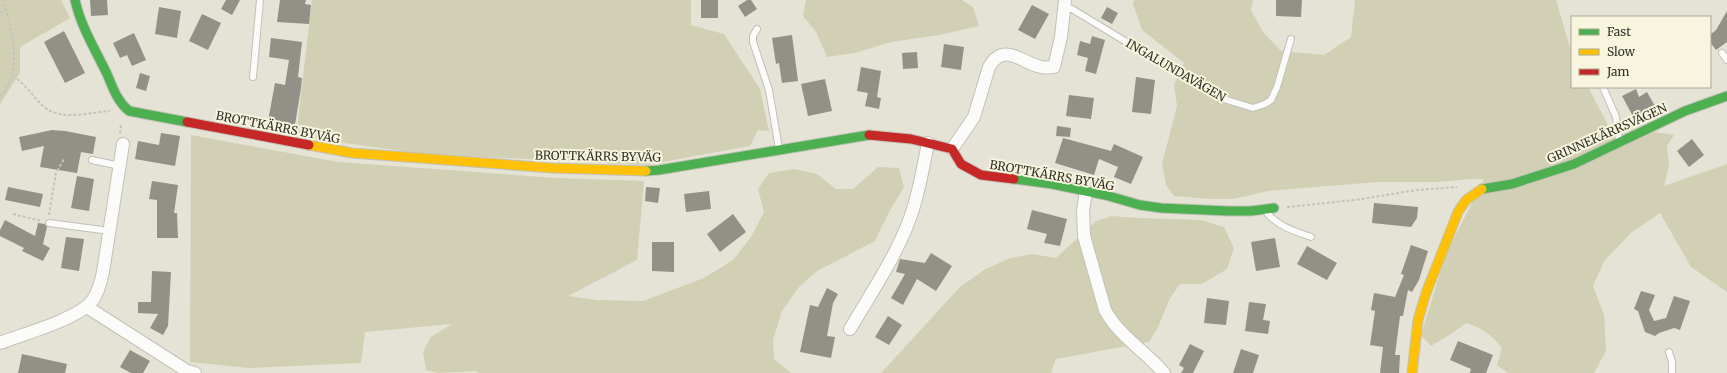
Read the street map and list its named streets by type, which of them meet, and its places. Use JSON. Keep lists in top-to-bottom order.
{
  "streets": {
    "street": ["BROTTKÄRRS BYVÄG", "GRINNEKÄRRSVÄGEN"],
    "lane": ["INGALUNDAVÄGEN"]
  },
  "legend": ["Fast", "Slow", "Jam"]
}
